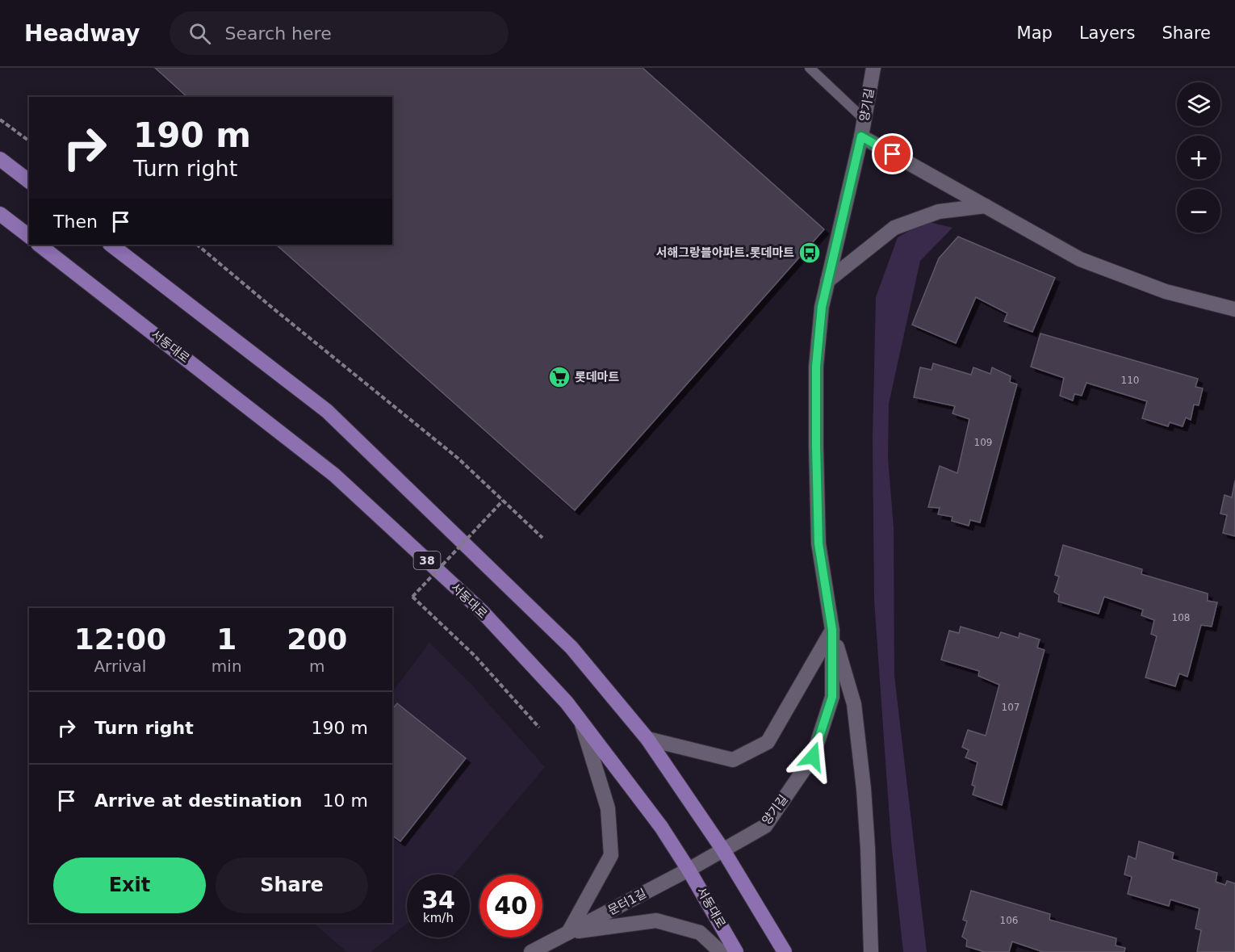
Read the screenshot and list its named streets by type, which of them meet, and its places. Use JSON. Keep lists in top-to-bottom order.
{
  "streets": {
    "main road": ["서동대로", "38"],
    "street": ["양기길", "문터1길"]
  },
  "crossings": [
    ["양기길", "문터1길"],
    ["서동대로", "문터1길"]
  ],
  "places": {
    "bus stop": ["서해그랑블아파트.롯데마트"],
    "supermarket": ["롯데마트"]
  },
  "house_numbers": [
    "110",
    "109",
    "108",
    "107",
    "106"
  ],
  "page": {
    "header": "Headway",
    "search": "Search here",
    "nav": ["Map", "Layers", "Share"],
    "map_buttons": ["+", "−"],
    "turn": ["190 m", "Turn right"],
    "then": "Then",
    "eta": [
      "12:00",
      "Arrival",
      "1",
      "min",
      "200",
      "m"
    ],
    "list": [
      {
        "name": "Turn right",
        "value": "190 m"
      },
      {
        "name": "Arrive at destination",
        "value": "10 m"
      }
    ],
    "buttons": ["Exit", "Share"],
    "speed": "34 km/h",
    "limit": "40"
  }
}
